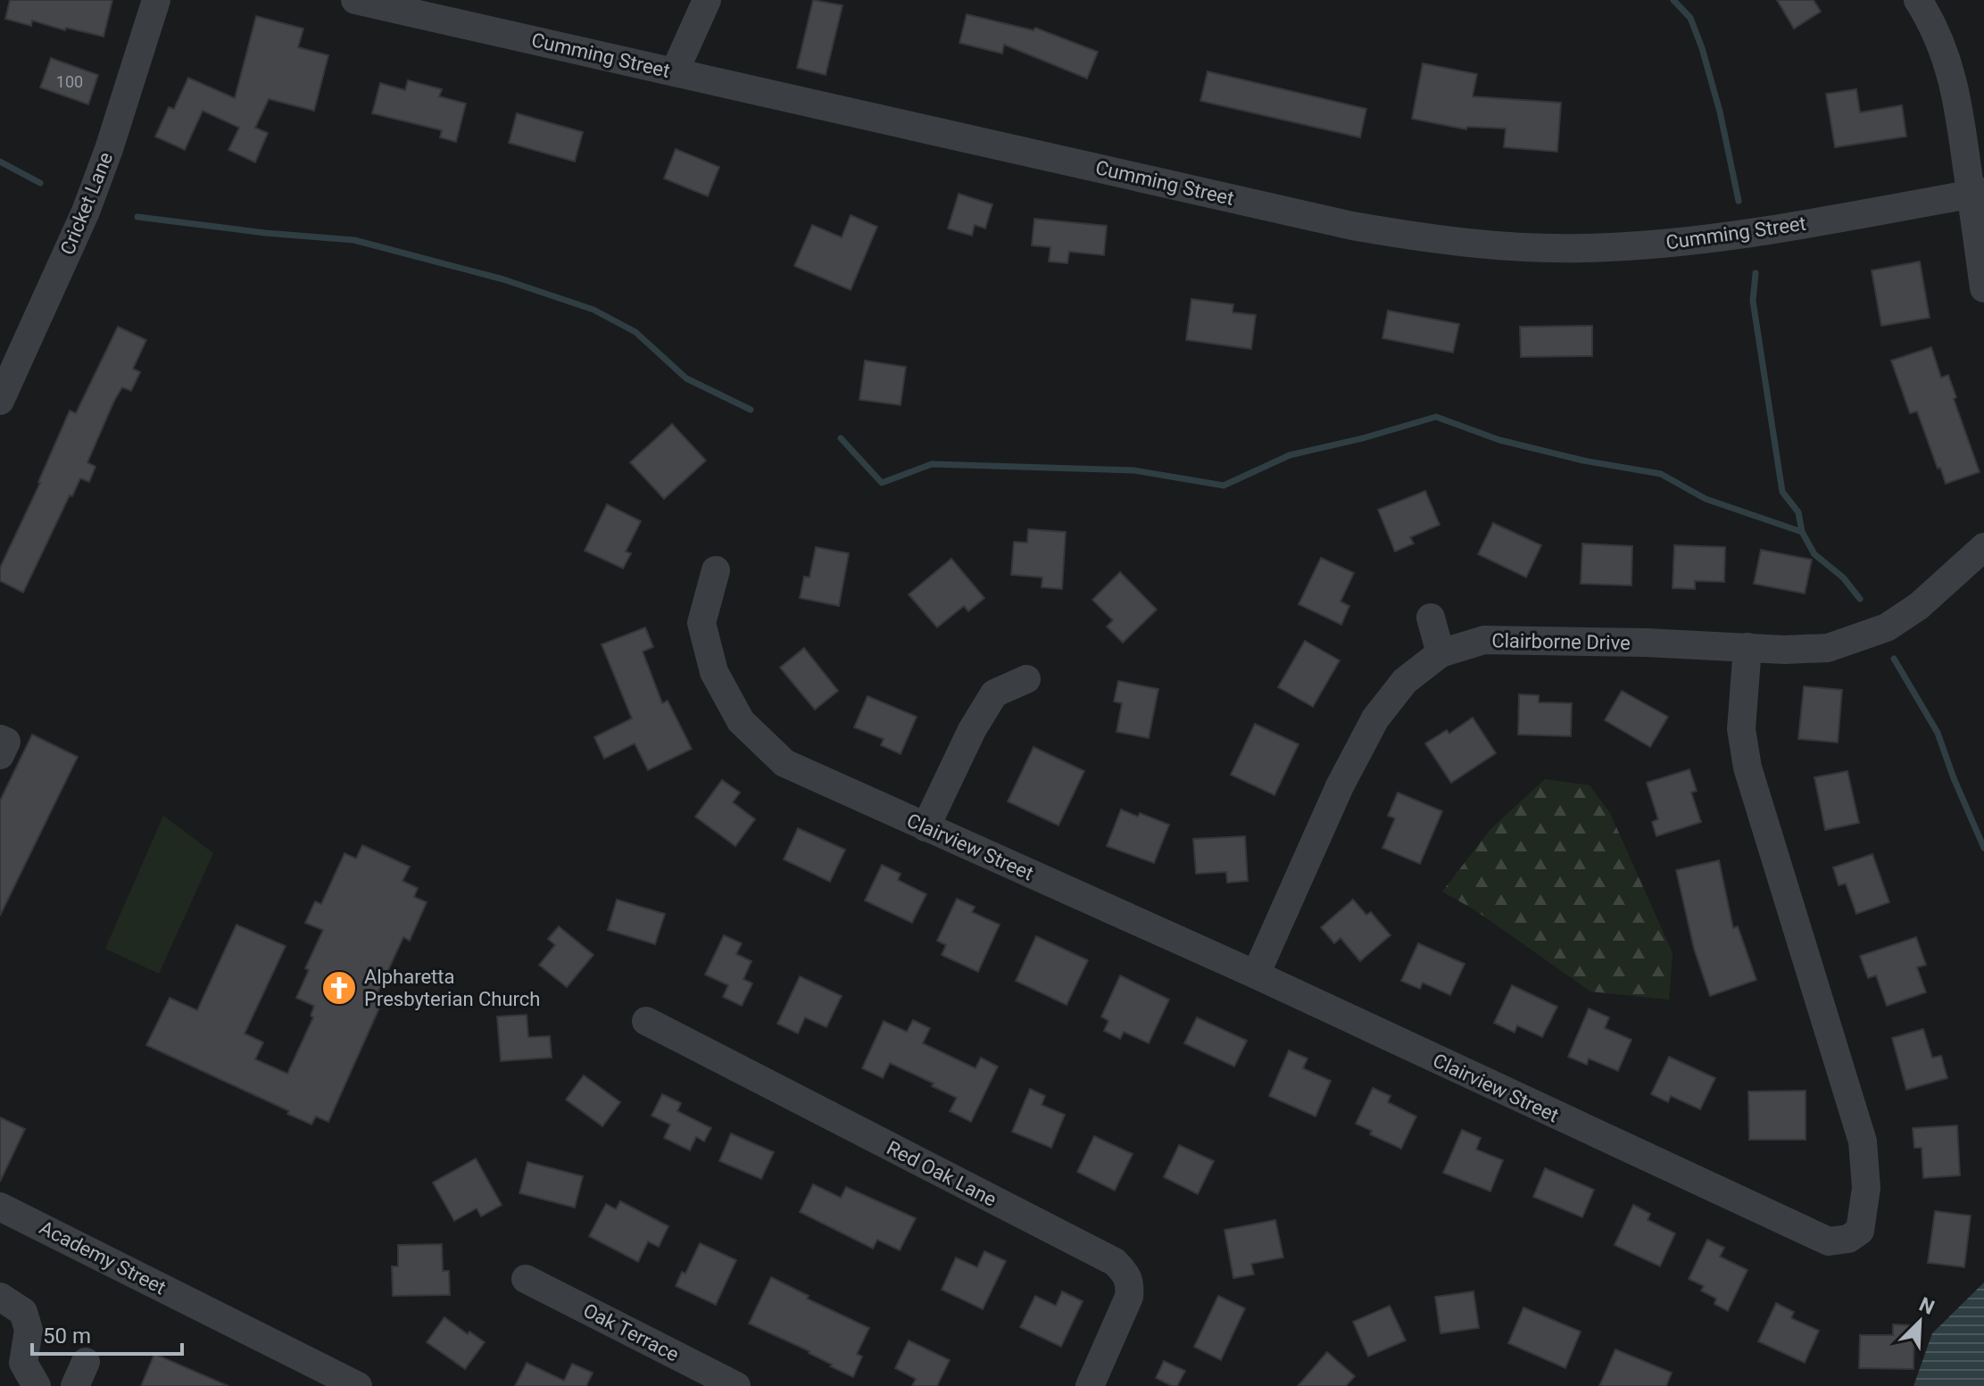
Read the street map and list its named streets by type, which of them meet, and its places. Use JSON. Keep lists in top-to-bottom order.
{
  "streets": {
    "street": [
      "Cumming Street",
      "Cricket Lane",
      "Clairborne Drive",
      "Clairview Street",
      "Red Oak Lane",
      "Academy Street",
      "Oak Terrace"
    ]
  },
  "crossings": [
    ["Clairborne Drive", "Clairview Street"]
  ],
  "places": {
    "church": ["Alpharetta Presbyterian Church"]
  },
  "house_numbers": ["100"],
  "scale_bar": "50 m",
  "north": "top right"
}
